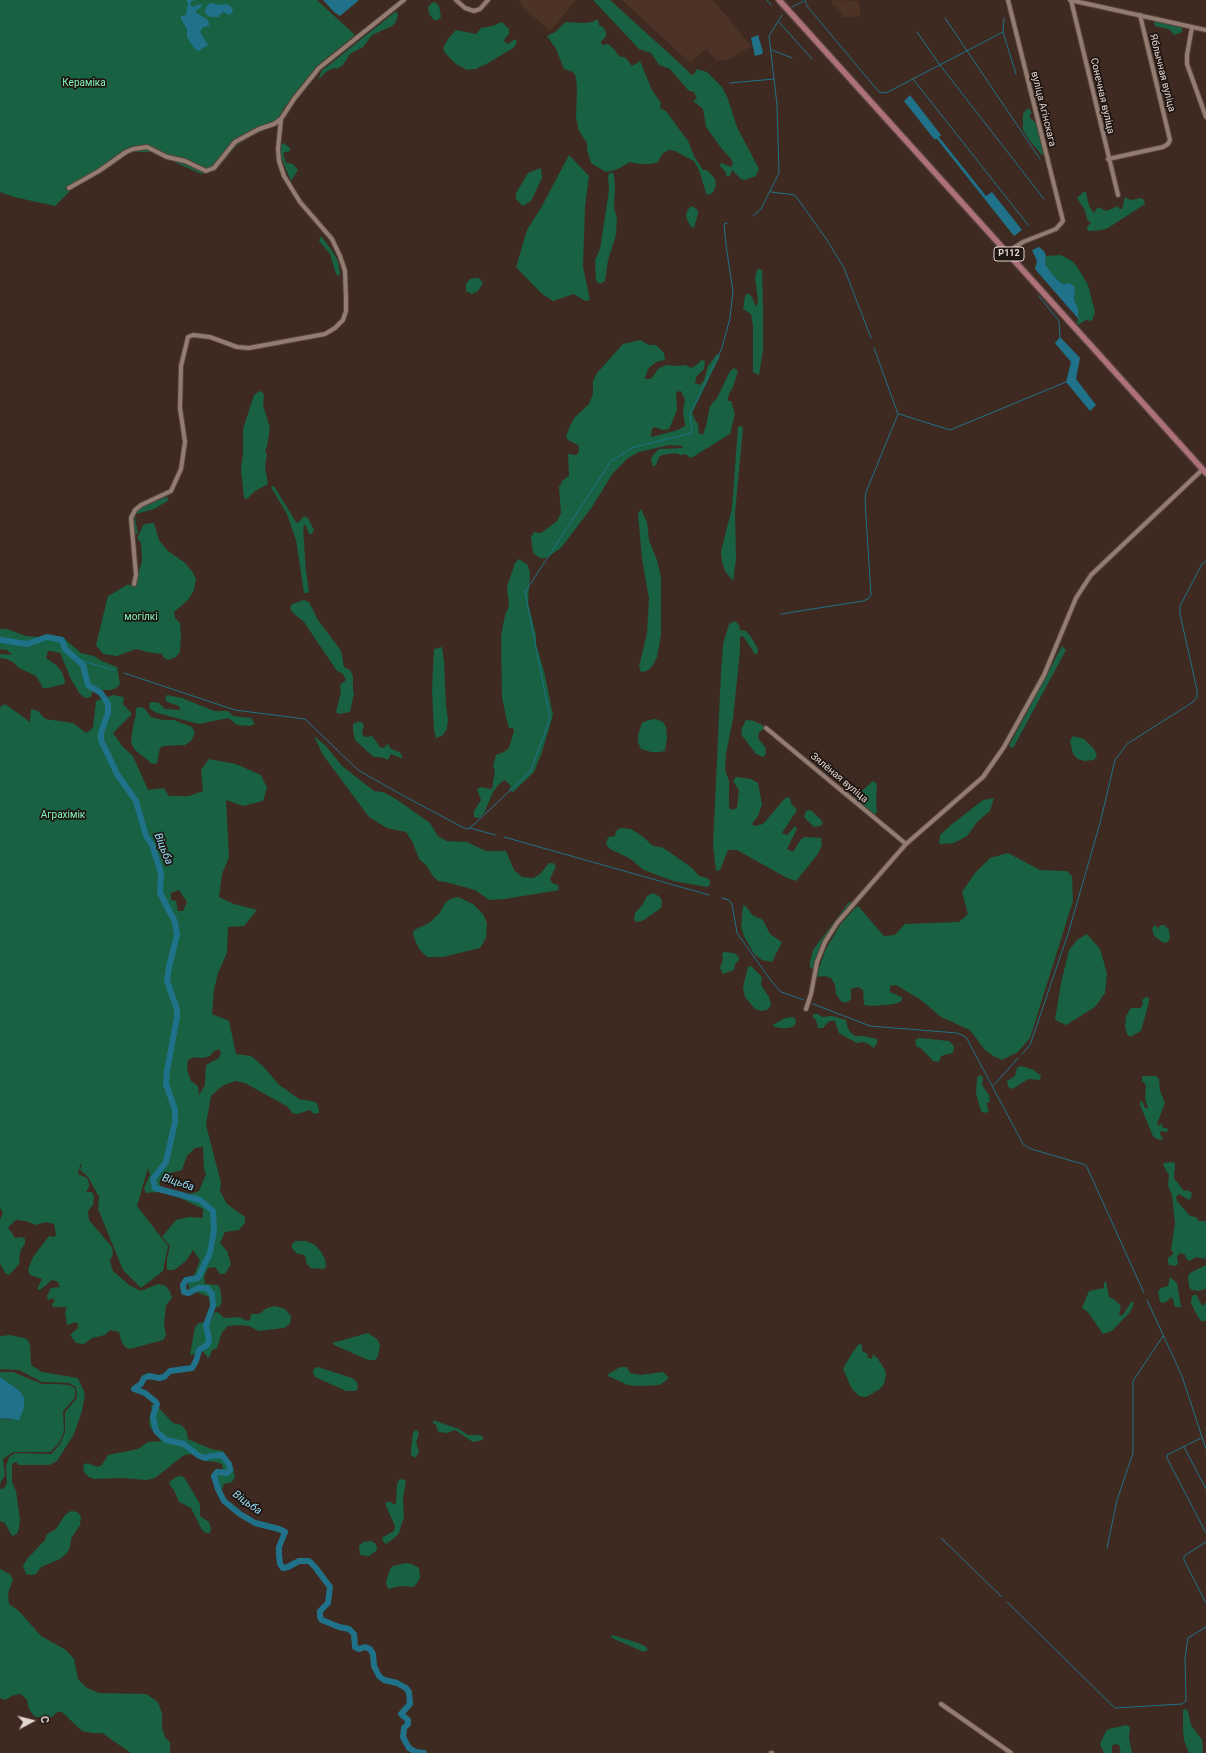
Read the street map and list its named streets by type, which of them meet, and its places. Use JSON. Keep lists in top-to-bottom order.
{
  "streets": {
    "main road": ["Р112"],
    "street": [
      "Яблычная вуліца",
      "Сонечная вуліца",
      "вуліца Агінскага",
      "Зялёная вуліца"
    ]
  },
  "crossings": [
    ["Яблычная вуліца", "Сонечная вуліца"],
    ["вуліца Агінскага", "Р112"]
  ],
  "water": ["Віцьба"],
  "parks": ["Кераміка", "могілкі", "Аграхімік"],
  "north": "right"
}
